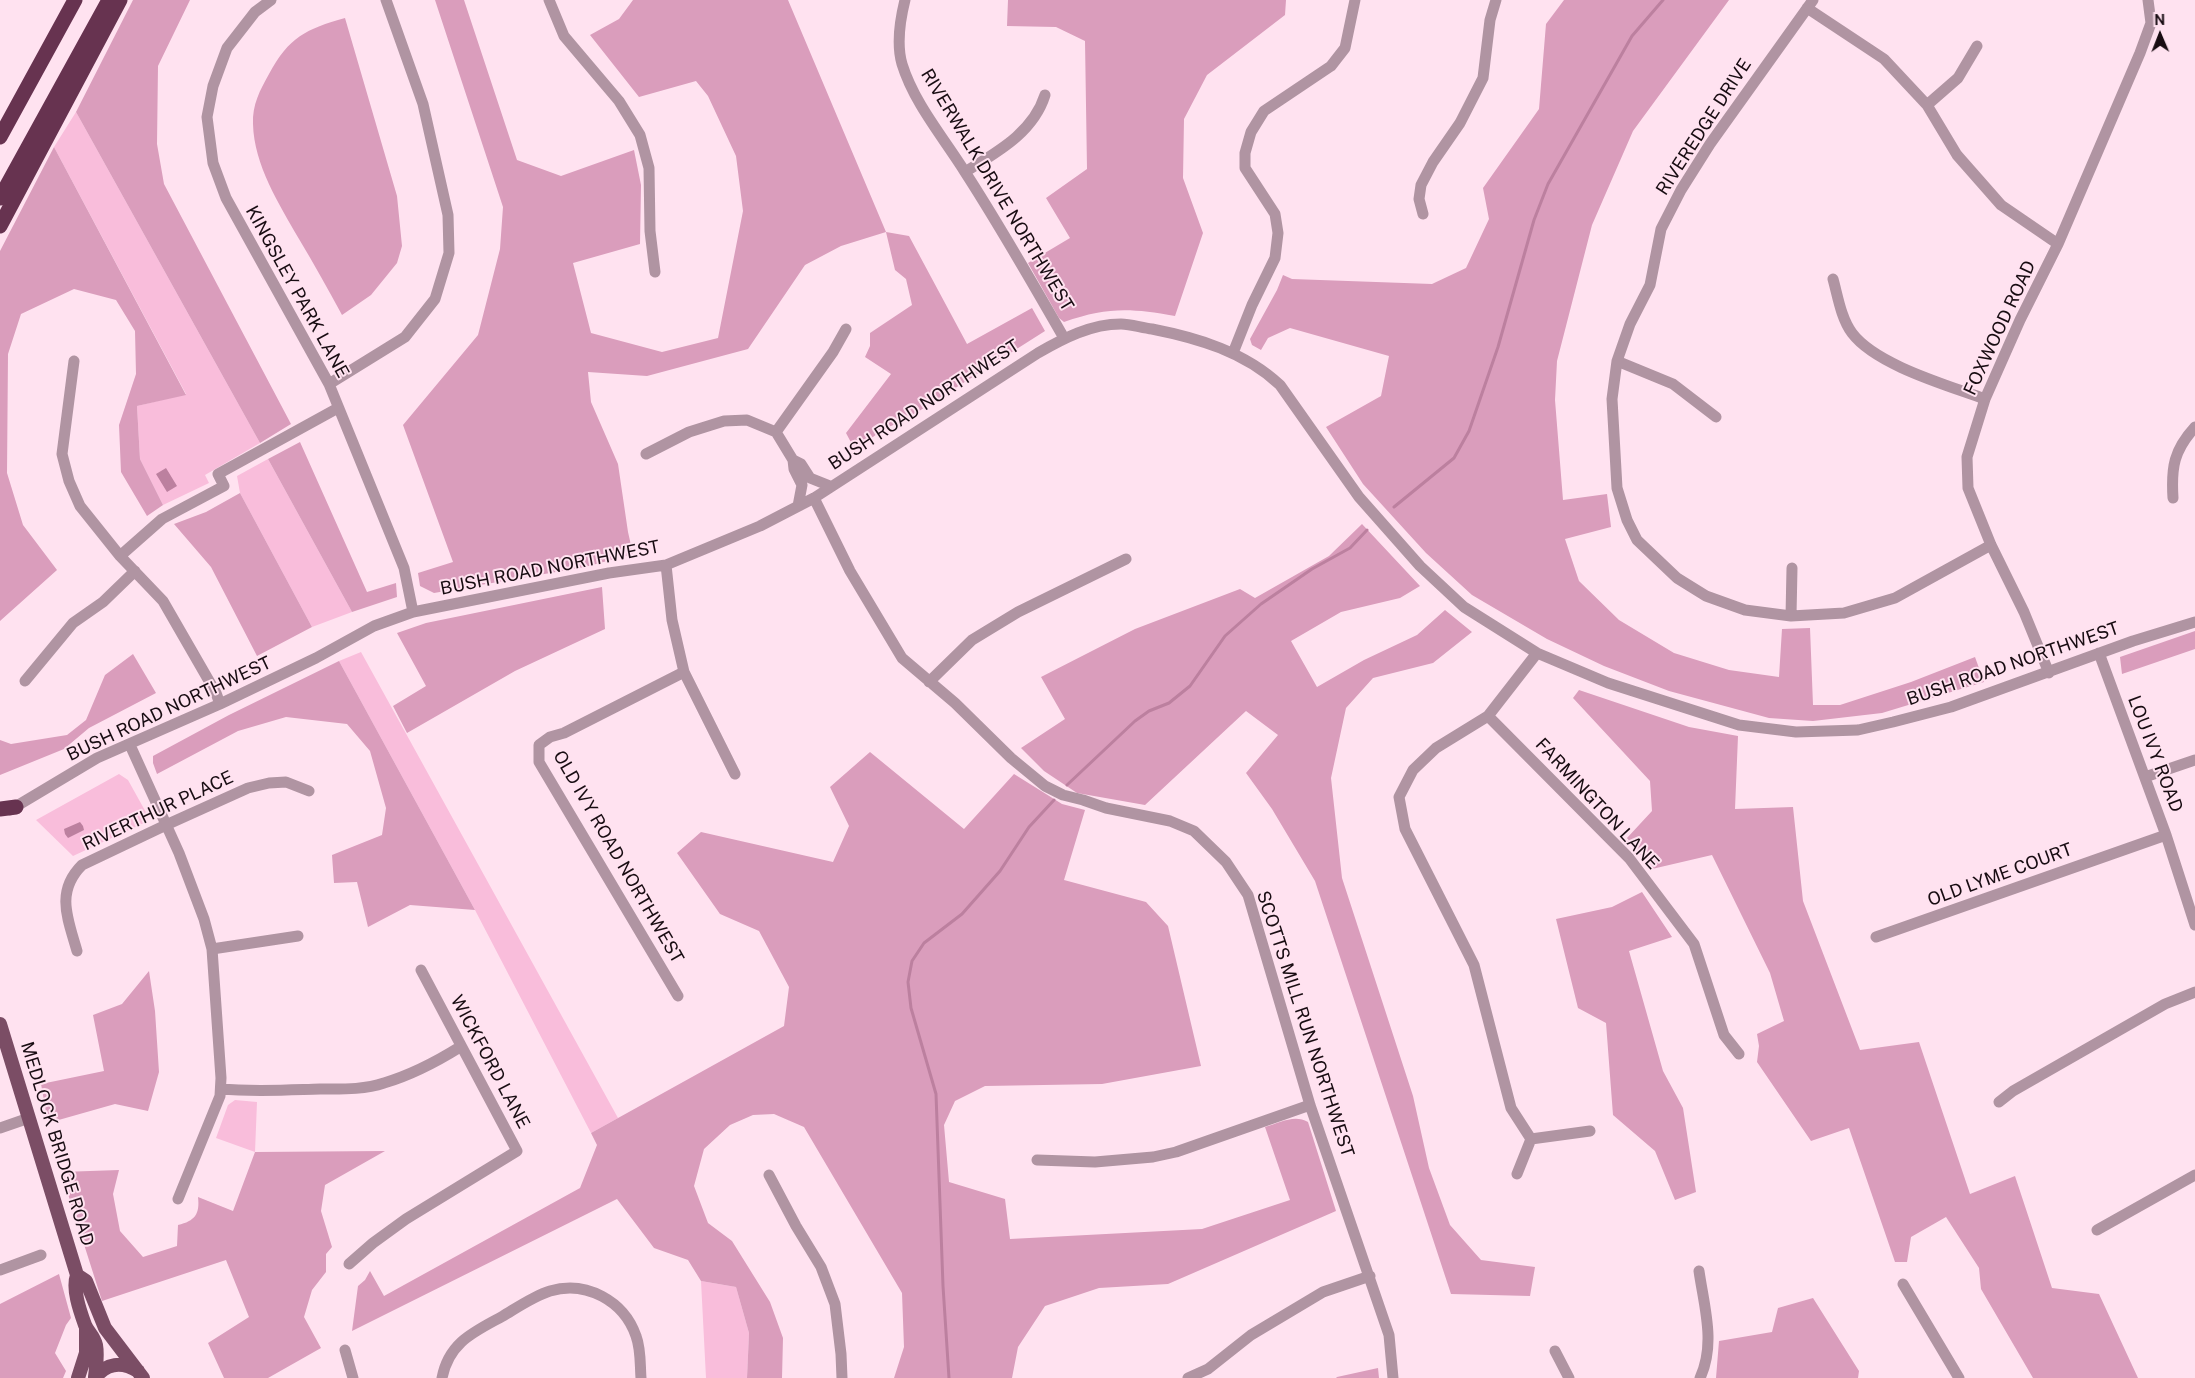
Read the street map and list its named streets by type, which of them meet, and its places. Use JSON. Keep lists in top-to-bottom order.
{
  "streets": {
    "main road": ["MEDLOCK BRIDGE ROAD"],
    "street": [
      "RIVEREDGE DRIVE",
      "RIVERWALK DRIVE NORTHWEST",
      "KINGSLEY PARK LANE",
      "FOXWOOD ROAD",
      "BUSH ROAD NORTHWEST",
      "LOU IVY ROAD",
      "FARMINGTON LANE",
      "RIVERTHUR PLACE",
      "OLD IVY ROAD NORTHWEST",
      "OLD LYME COURT",
      "SCOTTS MILL RUN NORTHWEST",
      "WICKFORD LANE"
    ]
  },
  "crossings": [
    ["RIVEREDGE DRIVE", "FOXWOOD ROAD"],
    ["RIVERWALK DRIVE NORTHWEST", "BUSH ROAD NORTHWEST"],
    ["KINGSLEY PARK LANE", "BUSH ROAD NORTHWEST"],
    ["FOXWOOD ROAD", "BUSH ROAD NORTHWEST"],
    ["BUSH ROAD NORTHWEST", "LOU IVY ROAD"],
    ["BUSH ROAD NORTHWEST", "SCOTTS MILL RUN NORTHWEST"],
    ["LOU IVY ROAD", "OLD LYME COURT"]
  ],
  "north": "top"
}
